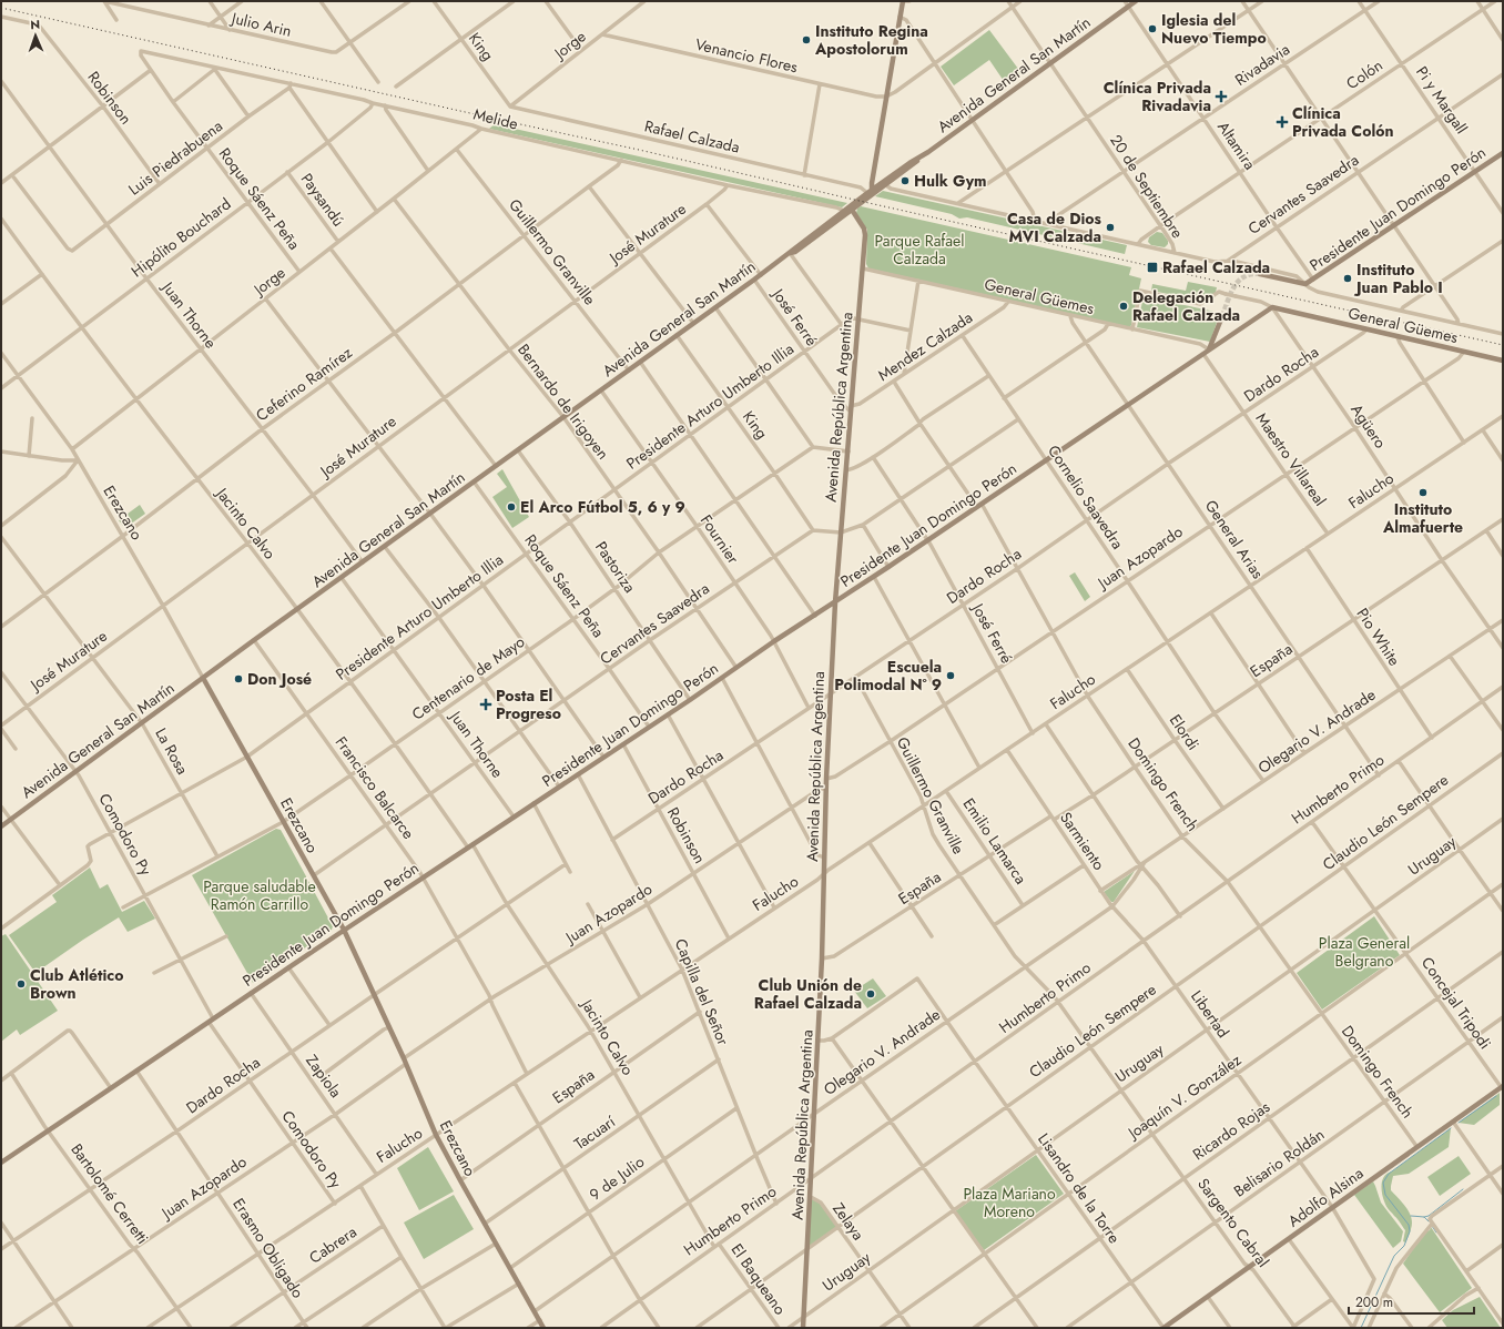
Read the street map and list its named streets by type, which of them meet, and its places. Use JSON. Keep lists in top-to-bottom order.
{
  "streets": {
    "street": [
      "Julio Arin",
      "Jorge",
      "King",
      "Venancio Flores",
      "Rivadavia",
      "Avenida General San Martín",
      "Colón",
      "Robinson",
      "Pi y Margall",
      "Melide",
      "Rafael Calzada",
      "Altamira",
      "Luis Piedrabuena",
      "20 de Septiembre",
      "Cervantes Saavedra",
      "Roque Sáenz Peña",
      "Paysandú",
      "Presidente Juan Domingo Perón",
      "José Murature",
      "Hipólito Bouchard",
      "Guillermo Granville",
      "General Güemes",
      "Juan Thorne",
      "José Ferré",
      "Mendez Calzada",
      "Dardo Rocha",
      "Ceferino Ramírez",
      "Bernardo de Irigoyen",
      "Presidente Arturo Umberto Illia",
      "Avenida República Argentina",
      "Agüero",
      "Maestro Villareal",
      "Falucho",
      "Cornelio Saavedra",
      "Erezcano",
      "Jacinto Calvo",
      "Fournier",
      "General Arias",
      "Juan Azopardo",
      "Pastoriza",
      "Pio White",
      "España",
      "Centenario de Mayo",
      "Olegario V. Andrade",
      "Elordi",
      "La Rosa",
      "Domingo French",
      "Francisco Balcarce",
      "Humberto Primo",
      "Claudio León Sempere",
      "Comodoro Py",
      "Emilio Lamarca",
      "Sarmiento",
      "Uruguay",
      "Capilla del Señor",
      "Concejal Tripodi",
      "Libertad",
      "Zapiola",
      "Joaquín V. González",
      "Ricardo Rojas",
      "Tacuarí",
      "Belisario Roldán",
      "9 de Julio",
      "Lisandro de la Torre",
      "Bartolomé Cerretti",
      "Adolfo Alsina",
      "Zelaya",
      "Sargento Cabral",
      "Cabrera",
      "Erasmo Obligado",
      "El Baqueano"
    ]
  },
  "crossings": [
    ["Jorge", "King"],
    ["Jorge", "Venancio Flores"],
    ["Jorge", "Melide"],
    ["Jorge", "Rafael Calzada"],
    ["Jorge", "Roque Sáenz Peña"],
    ["Jorge", "Paysandú"],
    ["Jorge", "Guillermo Granville"],
    ["Jorge", "Juan Thorne"],
    ["Jorge", "Bernardo de Irigoyen"],
    ["Jorge", "Erezcano"],
    ["Jorge", "Jacinto Calvo"],
    ["King", "Avenida General San Martín"],
    ["King", "Rafael Calzada"],
    ["King", "Cervantes Saavedra"],
    ["King", "Presidente Arturo Umberto Illia"],
    ["King", "Centenario de Mayo"],
    ["Rivadavia", "Pi y Margall"],
    ["Rivadavia", "Altamira"],
    ["Rivadavia", "20 de Septiembre"],
    ["Avenida General San Martín", "Melide"],
    ["Avenida General San Martín", "Rafael Calzada"],
    ["Avenida General San Martín", "Altamira"],
    ["Avenida General San Martín", "20 de Septiembre"],
    ["Avenida General San Martín", "Roque Sáenz Peña"],
    ["Avenida General San Martín", "Guillermo Granville"],
    ["Avenida General San Martín", "Juan Thorne"],
    ["Avenida General San Martín", "José Ferré"],
    ["Avenida General San Martín", "Bernardo de Irigoyen"],
    ["Avenida General San Martín", "Avenida República Argentina"],
    ["Avenida General San Martín", "Erezcano"],
    ["Avenida General San Martín", "Jacinto Calvo"],
    ["Avenida General San Martín", "Fournier"],
    ["Avenida General San Martín", "Pastoriza"],
    ["Avenida General San Martín", "La Rosa"],
    ["Avenida General San Martín", "Francisco Balcarce"],
    ["Avenida General San Martín", "Comodoro Py"],
    ["Colón", "Pi y Margall"],
    ["Colón", "Altamira"],
    ["Colón", "20 de Septiembre"],
    ["Robinson", "Luis Piedrabuena"],
    ["Robinson", "Presidente Juan Domingo Perón"],
    ["Robinson", "Dardo Rocha"],
    ["Robinson", "Falucho"],
    ["Robinson", "Juan Azopardo"],
    ["Pi y Margall", "Cervantes Saavedra"],
    ["Pi y Margall", "Presidente Juan Domingo Perón"],
    ["Melide", "Luis Piedrabuena"],
    ["Melide", "Roque Sáenz Peña"],
    ["Melide", "José Murature"],
    ["Melide", "Hipólito Bouchard"],
    ["Melide", "Ceferino Ramírez"],
    ["Altamira", "Cervantes Saavedra"],
    ["Altamira", "Presidente Juan Domingo Perón"],
    ["Luis Piedrabuena", "Roque Sáenz Peña"],
    ["Luis Piedrabuena", "Juan Thorne"],
    ["Cervantes Saavedra", "Roque Sáenz Peña"],
    ["Cervantes Saavedra", "Juan Thorne"],
    ["Cervantes Saavedra", "Bernardo de Irigoyen"],
    ["Cervantes Saavedra", "Erezcano"],
    ["Cervantes Saavedra", "Jacinto Calvo"],
    ["Cervantes Saavedra", "Fournier"],
    ["Cervantes Saavedra", "Pastoriza"],
    ["Cervantes Saavedra", "Francisco Balcarce"],
    ["Roque Sáenz Peña", "Presidente Juan Domingo Perón"],
    ["Roque Sáenz Peña", "Hipólito Bouchard"],
    ["Roque Sáenz Peña", "Presidente Arturo Umberto Illia"],
    ["Roque Sáenz Peña", "Centenario de Mayo"],
    ["Paysandú", "Hipólito Bouchard"],
    ["Presidente Juan Domingo Perón", "General Güemes"],
    ["Presidente Juan Domingo Perón", "Juan Thorne"],
    ["Presidente Juan Domingo Perón", "José Ferré"],
    ["Presidente Juan Domingo Perón", "Bernardo de Irigoyen"],
    ["Presidente Juan Domingo Perón", "Avenida República Argentina"],
    ["Presidente Juan Domingo Perón", "Agüero"],
    ["Presidente Juan Domingo Perón", "Maestro Villareal"],
    ["Presidente Juan Domingo Perón", "Cornelio Saavedra"],
    ["Presidente Juan Domingo Perón", "Erezcano"],
    ["Presidente Juan Domingo Perón", "Jacinto Calvo"],
    ["Presidente Juan Domingo Perón", "Fournier"],
    ["Presidente Juan Domingo Perón", "General Arias"],
    ["Presidente Juan Domingo Perón", "Pastoriza"],
    ["Presidente Juan Domingo Perón", "Domingo French"],
    ["Presidente Juan Domingo Perón", "Francisco Balcarce"],
    ["Presidente Juan Domingo Perón", "Comodoro Py"],
    ["Presidente Juan Domingo Perón", "Capilla del Señor"],
    ["Presidente Juan Domingo Perón", "Zapiola"],
    ["Presidente Juan Domingo Perón", "Bartolomé Cerretti"],
    ["Presidente Juan Domingo Perón", "Erasmo Obligado"],
    ["José Murature", "Guillermo Granville"],
    ["José Murature", "Juan Thorne"],
    ["José Murature", "José Ferré"],
    ["José Murature", "Bernardo de Irigoyen"],
    ["José Murature", "Erezcano"],
    ["José Murature", "Jacinto Calvo"],
    ["José Murature", "La Rosa"],
    ["José Murature", "Comodoro Py"],
    ["Hipólito Bouchard", "Juan Thorne"],
    ["Hipólito Bouchard", "Erezcano"],
    ["Hipólito Bouchard", "Jacinto Calvo"],
    ["Guillermo Granville", "Dardo Rocha"],
    ["Guillermo Granville", "Ceferino Ramírez"],
    ["Guillermo Granville", "Falucho"],
    ["Guillermo Granville", "Juan Azopardo"],
    ["Guillermo Granville", "España"],
    ["Guillermo Granville", "Olegario V. Andrade"],
    ["Guillermo Granville", "Humberto Primo"],
    ["Guillermo Granville", "Sargento Cabral"],
    ["General Güemes", "Mendez Calzada"],
    ["General Güemes", "Dardo Rocha"],
    ["General Güemes", "Avenida República Argentina"],
    ["General Güemes", "Agüero"],
    ["General Güemes", "General Arias"],
    ["General Güemes", "Juan Azopardo"],
    ["Juan Thorne", "Ceferino Ramírez"],
    ["Juan Thorne", "Presidente Arturo Umberto Illia"],
    ["Juan Thorne", "Centenario de Mayo"],
    ["José Ferré", "Mendez Calzada"],
    ["José Ferré", "Dardo Rocha"],
    ["José Ferré", "Presidente Arturo Umberto Illia"],
    ["José Ferré", "Avenida República Argentina"],
    ["José Ferré", "Falucho"],
    ["José Ferré", "Juan Azopardo"],
    ["Mendez Calzada", "Avenida República Argentina"],
    ["Mendez Calzada", "Cornelio Saavedra"],
    ["Mendez Calzada", "Domingo French"],
    ["Dardo Rocha", "Avenida República Argentina"],
    ["Dardo Rocha", "Agüero"],
    ["Dardo Rocha", "Maestro Villareal"],
    ["Dardo Rocha", "Cornelio Saavedra"],
    ["Dardo Rocha", "Erezcano"],
    ["Dardo Rocha", "Jacinto Calvo"],
    ["Dardo Rocha", "Fournier"],
    ["Dardo Rocha", "General Arias"],
    ["Dardo Rocha", "Domingo French"],
    ["Dardo Rocha", "Francisco Balcarce"],
    ["Dardo Rocha", "Comodoro Py"],
    ["Dardo Rocha", "Capilla del Señor"],
    ["Dardo Rocha", "Zapiola"],
    ["Dardo Rocha", "Bartolomé Cerretti"],
    ["Dardo Rocha", "Erasmo Obligado"],
    ["Ceferino Ramírez", "Bernardo de Irigoyen"],
    ["Ceferino Ramírez", "Erezcano"],
    ["Ceferino Ramírez", "Jacinto Calvo"],
    ["Ceferino Ramírez", "La Rosa"],
    ["Bernardo de Irigoyen", "Presidente Arturo Umberto Illia"],
    ["Bernardo de Irigoyen", "Centenario de Mayo"],
    ["Presidente Arturo Umberto Illia", "Avenida República Argentina"],
    ["Presidente Arturo Umberto Illia", "Erezcano"],
    ["Presidente Arturo Umberto Illia", "Jacinto Calvo"],
    ["Presidente Arturo Umberto Illia", "Fournier"],
    ["Presidente Arturo Umberto Illia", "Pastoriza"],
    ["Presidente Arturo Umberto Illia", "La Rosa"],
    ["Presidente Arturo Umberto Illia", "Francisco Balcarce"],
    ["Presidente Arturo Umberto Illia", "Comodoro Py"],
    ["Avenida República Argentina", "Falucho"],
    ["Avenida República Argentina", "Juan Azopardo"],
    ["Avenida República Argentina", "España"],
    ["Avenida República Argentina", "Olegario V. Andrade"],
    ["Avenida República Argentina", "Humberto Primo"],
    ["Avenida República Argentina", "Claudio León Sempere"],
    ["Avenida República Argentina", "Uruguay"],
    ["Avenida República Argentina", "Zelaya"],
    ["Agüero", "Falucho"],
    ["Agüero", "Juan Azopardo"],
    ["Agüero", "España"],
    ["Agüero", "Olegario V. Andrade"],
    ["Maestro Villareal", "Falucho"],
    ["Maestro Villareal", "Juan Azopardo"],
    ["Falucho", "Cornelio Saavedra"],
    ["Falucho", "Erezcano"],
    ["Falucho", "Jacinto Calvo"],
    ["Falucho", "General Arias"],
    ["Falucho", "Pio White"],
    ["Falucho", "Elordi"],
    ["Falucho", "Domingo French"],
    ["Falucho", "Francisco Balcarce"],
    ["Falucho", "Comodoro Py"],
    ["Falucho", "Emilio Lamarca"],
    ["Falucho", "Sarmiento"],
    ["Falucho", "Capilla del Señor"],
    ["Falucho", "Zapiola"],
    ["Falucho", "Bartolomé Cerretti"],
    ["Falucho", "Erasmo Obligado"],
    ["Cornelio Saavedra", "Juan Azopardo"],
    ["Cornelio Saavedra", "España"],
    ["Cornelio Saavedra", "Olegario V. Andrade"],
    ["Erezcano", "Juan Azopardo"],
    ["Erezcano", "España"],
    ["Erezcano", "Centenario de Mayo"],
    ["Erezcano", "Olegario V. Andrade"],
    ["Erezcano", "Tacuarí"],
    ["Erezcano", "9 de Julio"],
    ["Jacinto Calvo", "Juan Azopardo"],
    ["Jacinto Calvo", "España"],
    ["Jacinto Calvo", "Centenario de Mayo"],
    ["Jacinto Calvo", "Olegario V. Andrade"],
    ["Jacinto Calvo", "Humberto Primo"],
    ["Jacinto Calvo", "Tacuarí"],
    ["Jacinto Calvo", "9 de Julio"],
    ["Fournier", "Centenario de Mayo"],
    ["General Arias", "Juan Azopardo"],
    ["General Arias", "España"],
    ["General Arias", "Olegario V. Andrade"],
    ["General Arias", "Humberto Primo"],
    ["Juan Azopardo", "Domingo French"],
    ["Juan Azopardo", "Francisco Balcarce"],
    ["Juan Azopardo", "Comodoro Py"],
    ["Juan Azopardo", "Capilla del Señor"],
    ["Juan Azopardo", "Zapiola"],
    ["Juan Azopardo", "Bartolomé Cerretti"],
    ["Juan Azopardo", "Erasmo Obligado"],
    ["Pastoriza", "Centenario de Mayo"],
    ["Pio White", "España"],
    ["Pio White", "Olegario V. Andrade"],
    ["Pio White", "Humberto Primo"],
    ["España", "Elordi"],
    ["España", "Domingo French"],
    ["España", "Emilio Lamarca"],
    ["España", "Sarmiento"],
    ["España", "Capilla del Señor"],
    ["Centenario de Mayo", "La Rosa"],
    ["Centenario de Mayo", "Francisco Balcarce"],
    ["Centenario de Mayo", "Comodoro Py"],
    ["Olegario V. Andrade", "Elordi"],
    ["Olegario V. Andrade", "Domingo French"],
    ["Olegario V. Andrade", "Sarmiento"],
    ["Olegario V. Andrade", "Capilla del Señor"],
    ["Domingo French", "Humberto Primo"],
    ["Domingo French", "Claudio León Sempere"],
    ["Domingo French", "Uruguay"],
    ["Domingo French", "Joaquín V. González"],
    ["Domingo French", "Ricardo Rojas"],
    ["Domingo French", "Belisario Roldán"],
    ["Domingo French", "Adolfo Alsina"],
    ["Humberto Primo", "Sarmiento"],
    ["Humberto Primo", "Capilla del Señor"],
    ["Humberto Primo", "Concejal Tripodi"],
    ["Humberto Primo", "Libertad"],
    ["Humberto Primo", "Lisandro de la Torre"],
    ["Humberto Primo", "Sargento Cabral"],
    ["Humberto Primo", "El Baqueano"],
    ["Claudio León Sempere", "Concejal Tripodi"],
    ["Claudio León Sempere", "Libertad"],
    ["Claudio León Sempere", "Lisandro de la Torre"],
    ["Claudio León Sempere", "Zelaya"],
    ["Claudio León Sempere", "Sargento Cabral"],
    ["Claudio León Sempere", "El Baqueano"],
    ["Comodoro Py", "Cabrera"],
    ["Sarmiento", "Libertad"],
    ["Uruguay", "Concejal Tripodi"],
    ["Uruguay", "Libertad"],
    ["Uruguay", "Lisandro de la Torre"],
    ["Uruguay", "Zelaya"],
    ["Uruguay", "Sargento Cabral"],
    ["Capilla del Señor", "Tacuarí"],
    ["Capilla del Señor", "9 de Julio"],
    ["Concejal Tripodi", "Joaquín V. González"],
    ["Concejal Tripodi", "Ricardo Rojas"],
    ["Concejal Tripodi", "Belisario Roldán"],
    ["Concejal Tripodi", "Adolfo Alsina"],
    ["Libertad", "Joaquín V. González"],
    ["Libertad", "Ricardo Rojas"],
    ["Libertad", "Belisario Roldán"],
    ["Libertad", "Adolfo Alsina"],
    ["Joaquín V. González", "Lisandro de la Torre"],
    ["Joaquín V. González", "Zelaya"],
    ["Joaquín V. González", "Sargento Cabral"],
    ["Ricardo Rojas", "Lisandro de la Torre"],
    ["Ricardo Rojas", "Sargento Cabral"],
    ["Belisario Roldán", "Lisandro de la Torre"],
    ["Belisario Roldán", "Sargento Cabral"],
    ["Lisandro de la Torre", "Adolfo Alsina"],
    ["Adolfo Alsina", "Sargento Cabral"],
    ["Cabrera", "Erasmo Obligado"]
  ],
  "parks": [
    "Parque Rafael Calzada",
    "Parque saludable Ramón Carrillo",
    "Plaza General Belgrano",
    "Plaza Mariano Moreno"
  ],
  "places": {
    "other": [
      "Iglesia del Nuevo Tiempo",
      "Instituto Regina Apostolorum",
      "Hulk Gym",
      "Casa de Dios MVI Calzada",
      "Instituto Juan Pablo I",
      "Delegación Rafael Calzada",
      "Instituto Almafuerte",
      "El Arco Fútbol 5, 6 y 9",
      "Escuela Polimodal Nº 9",
      "Don José",
      "Club Atlético Brown",
      "Club Unión de Rafael Calzada"
    ],
    "health": ["Clínica Privada Rivadavia", "Clínica Privada Colón", "Posta El Progreso"],
    "transit": ["Rafael Calzada"]
  },
  "scale_bar": "200 m",
  "north": "top"
}
